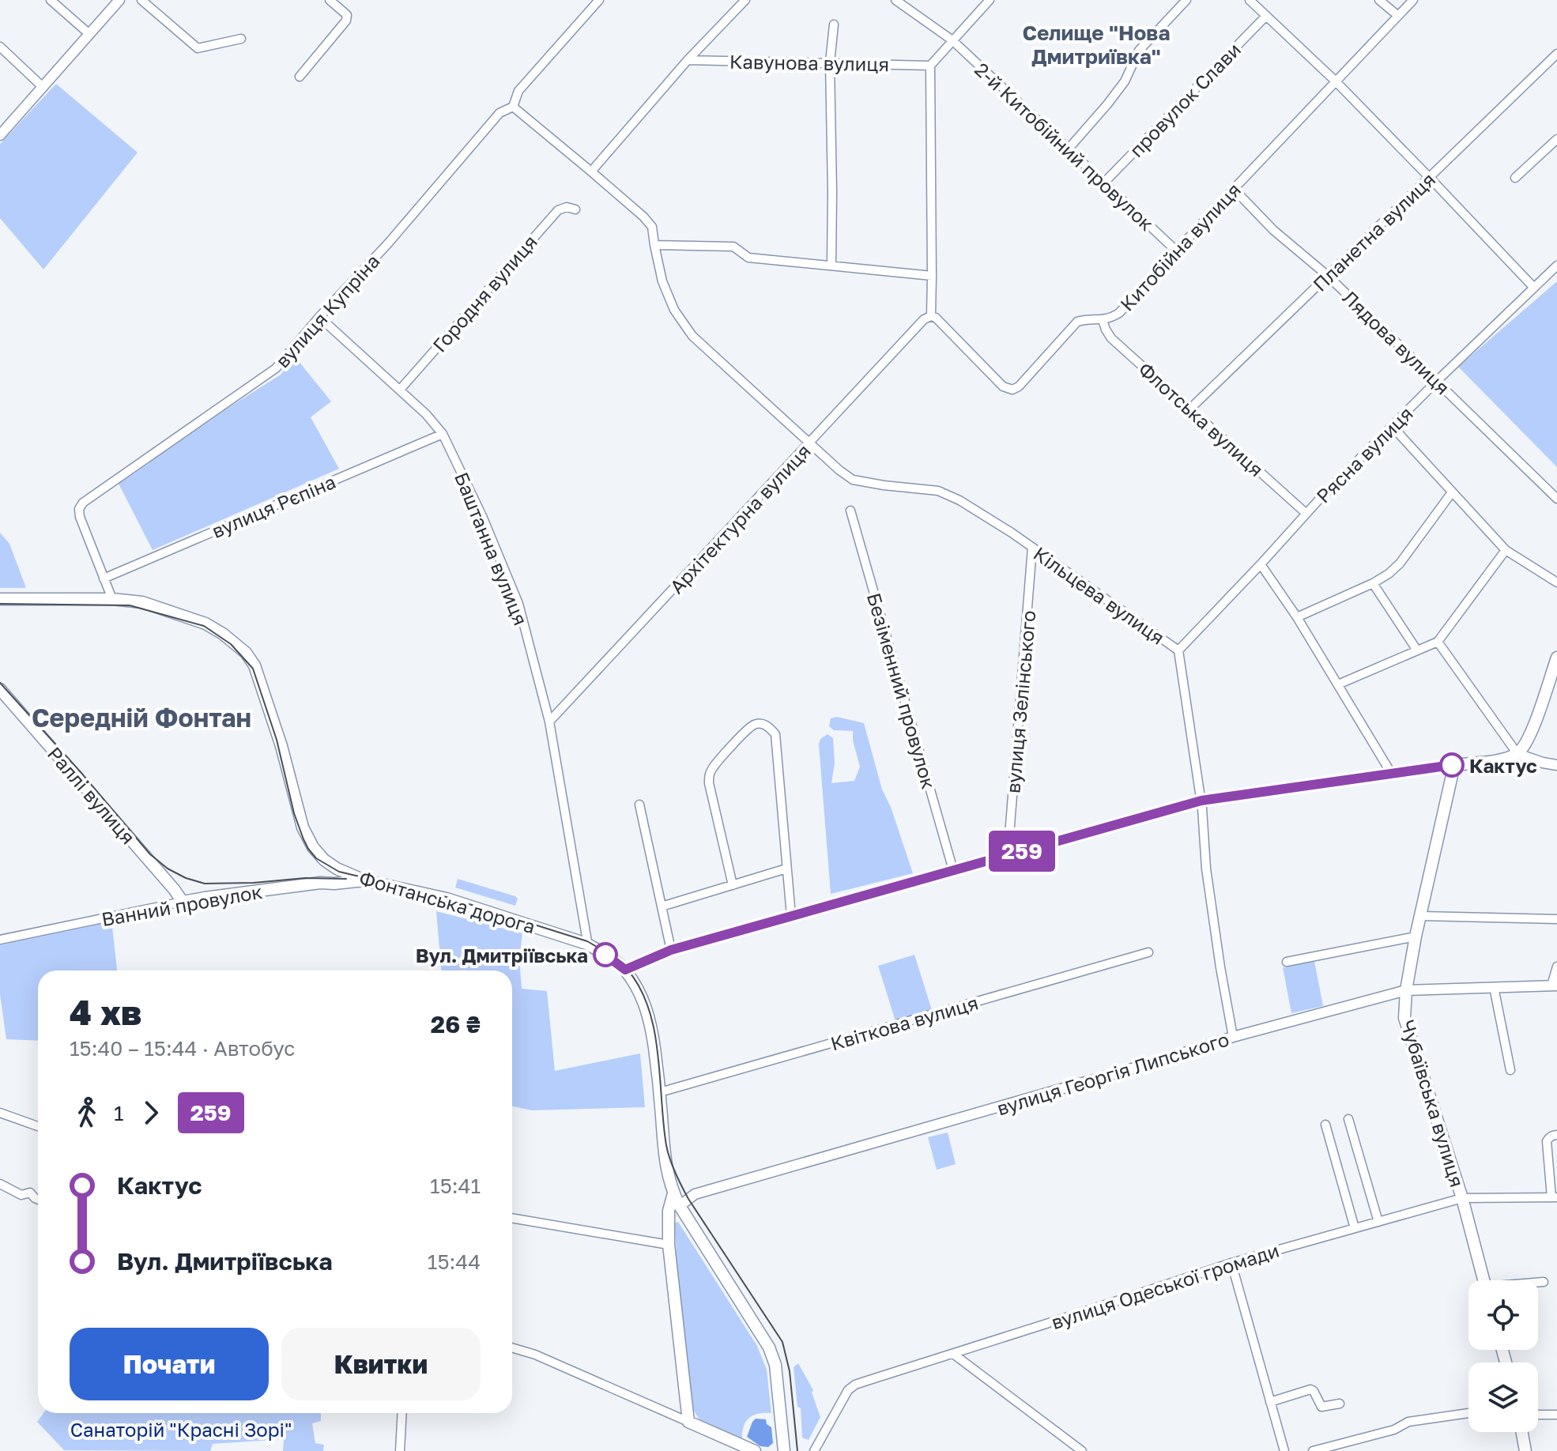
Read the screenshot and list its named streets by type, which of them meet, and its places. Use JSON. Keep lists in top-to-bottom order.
{
  "streets": {
    "main road": [
      "Раллі вулиця",
      "Фонтанська дорога",
      "Ванний провулок",
      "Чубаївська вулиця"
    ],
    "street": [
      "Кавунова вулиця",
      "провулок Слави",
      "2-й Китобійний провулок",
      "Планетна вулиця",
      "Китобійна вулиця",
      "Городня вулиця",
      "вулиця Купріна",
      "Лядова вулиця",
      "Флотська вулиця",
      "Рясна вулиця",
      "вулиця Рєпіна",
      "Архітектурна вулиця",
      "Баштанна вулиця",
      "Кільцева вулиця",
      "Безіменний провулок",
      "вулиця Зелінського",
      "Квіткова вулиця",
      "вулиця Георгія Липського",
      "вулиця Одеської громади"
    ]
  },
  "crossings": [
    ["провулок Слави", "2-й Китобійний провулок"],
    ["2-й Китобійний провулок", "Китобійна вулиця"],
    ["Планетна вулиця", "Лядова вулиця"],
    ["Планетна вулиця", "Флотська вулиця"],
    ["Китобійна вулиця", "Лядова вулиця"],
    ["Китобійна вулиця", "Флотська вулиця"],
    ["Китобійна вулиця", "Архітектурна вулиця"],
    ["Городня вулиця", "Баштанна вулиця"],
    ["вулиця Купріна", "вулиця Рєпіна"],
    ["вулиця Купріна", "Баштанна вулиця"],
    ["вулиця Купріна", "Фонтанська дорога"],
    ["Лядова вулиця", "Рясна вулиця"],
    ["Флотська вулиця", "Рясна вулиця"],
    ["Рясна вулиця", "Кільцева вулиця"],
    ["вулиця Рєпіна", "Баштанна вулиця"],
    ["Архітектурна вулиця", "Баштанна вулиця"],
    ["Архітектурна вулиця", "Кільцева вулиця"],
    ["Баштанна вулиця", "Фонтанська дорога"],
    ["Кільцева вулиця", "вулиця Зелінського"],
    ["Кільцева вулиця", "вулиця Георгія Липського"],
    ["Раллі вулиця", "Ванний провулок"],
    ["Фонтанська дорога", "Ванний провулок"],
    ["Фонтанська дорога", "Квіткова вулиця"],
    ["Фонтанська дорога", "вулиця Георгія Липського"],
    ["вулиця Георгія Липського", "Чубаївська вулиця"],
    ["Чубаївська вулиця", "вулиця Одеської громади"]
  ],
  "districts": ["Селище \"Нова Дмитриївка\"", "Середній Фонтан"],
  "parks": ["Санаторій \"Красні Зорі\""],
  "places": ["Кактус", "Вул. Дмитріївська"],
  "lines": ["bus line 259"],
  "page": {
    "on_map": "259",
    "heading": ["4 хв", "15:40 – 15:44 · Автобус", "26 ₴"],
    "legs": ["1", "259"],
    "list": [
      {
        "name": "Кактус",
        "value": "15:41"
      },
      {
        "name": "Вул. Дмитріївська",
        "value": "15:44"
      }
    ],
    "buttons": ["Почати", "Квитки"]
  }
}
